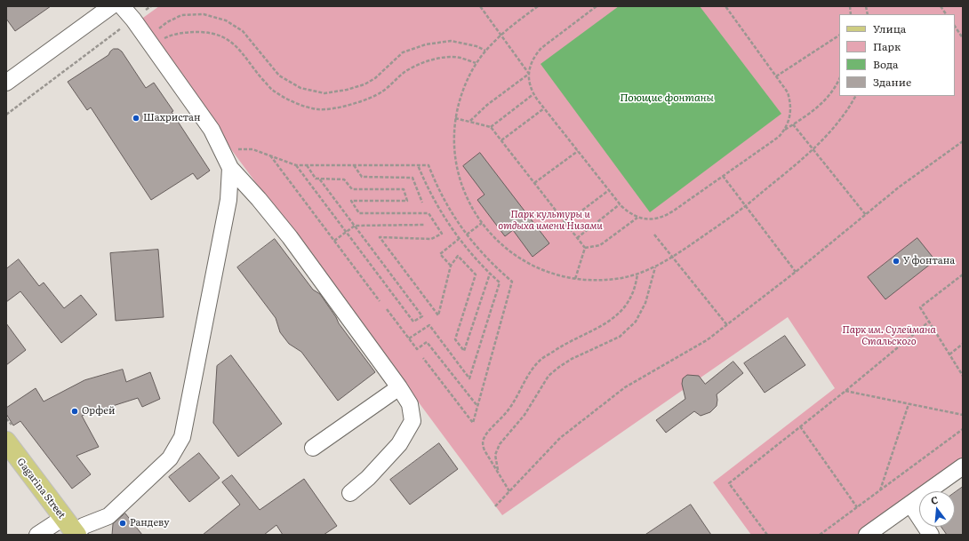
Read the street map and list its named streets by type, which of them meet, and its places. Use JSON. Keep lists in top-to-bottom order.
{
  "streets": {
    "main road": ["Gagarina Street"]
  },
  "water": ["Поющие фонтаны"],
  "parks": ["Парк культуры и отдыха имени Низами", "Парк им. Сулеймана Стальского"],
  "places": [
    "Шахристан",
    "У фонтана",
    "Орфей",
    "Рандеву"
  ],
  "legend": [
    "Улица",
    "Парк",
    "Вода",
    "Здание"
  ],
  "north": "top"
}
